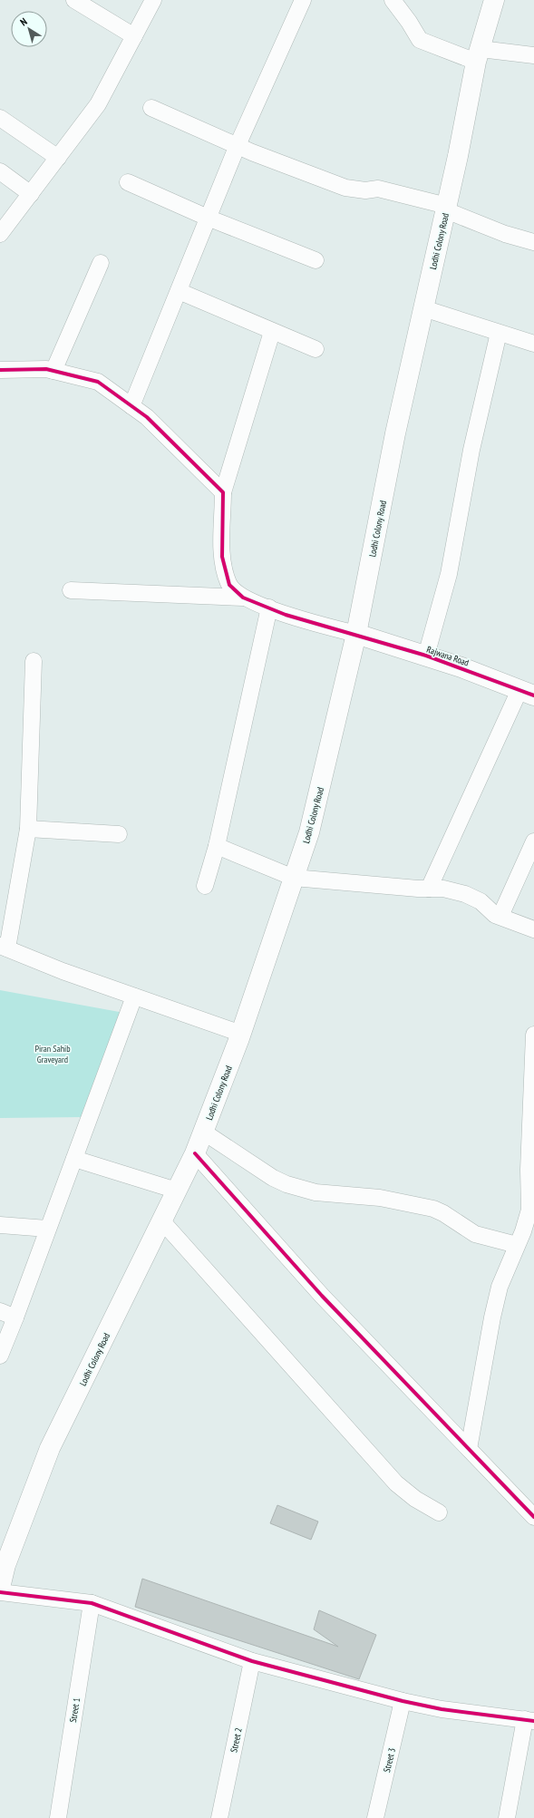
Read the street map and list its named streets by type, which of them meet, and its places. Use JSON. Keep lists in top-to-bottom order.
{
  "streets": {
    "main road": ["Lodhi Colony Road", "Rajwana Road"],
    "street": ["Street 1", "Street 2", "Street 3"]
  },
  "crossings": [
    ["Lodhi Colony Road", "Rajwana Road"]
  ],
  "parks": ["Piran Sahib Graveyard"],
  "north": "top left"
}
